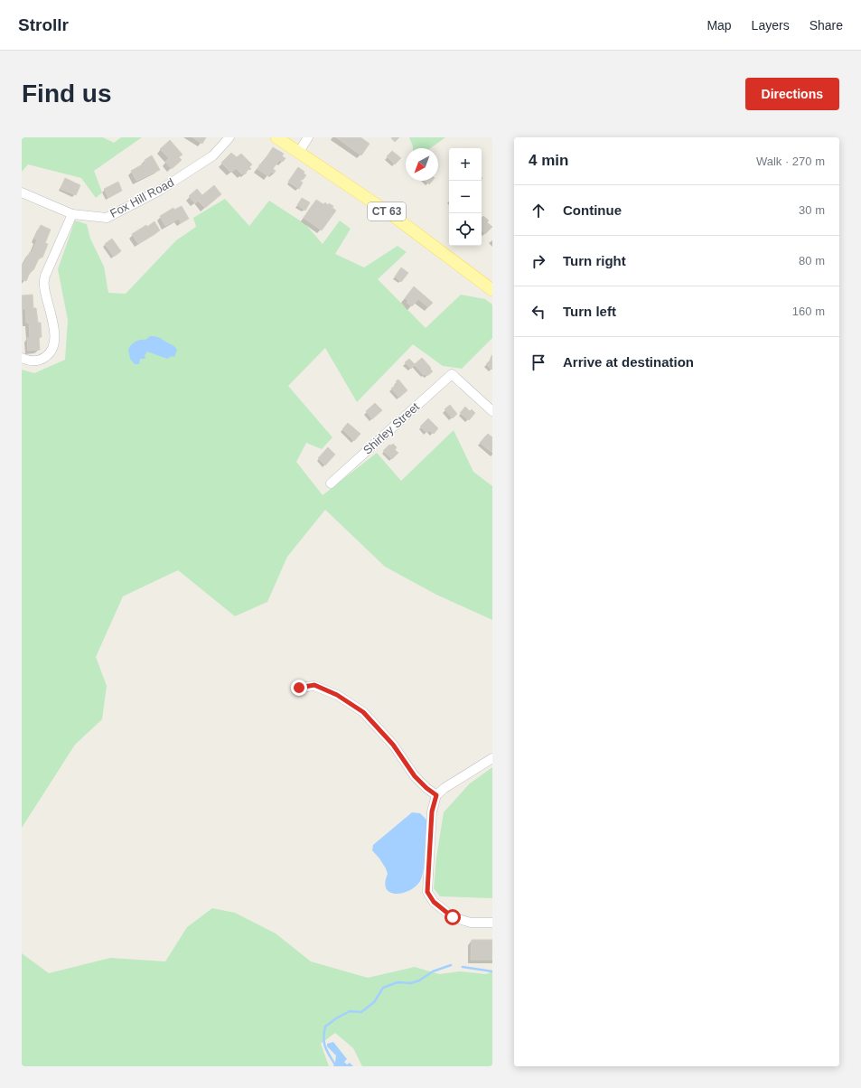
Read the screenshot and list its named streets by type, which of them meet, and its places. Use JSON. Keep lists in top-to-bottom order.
{
  "streets": {
    "main road": ["CT 63"],
    "street": ["Fox Hill Road", "Shirley Street"]
  },
  "north": "bottom left",
  "page": {
    "header": "Strollr",
    "nav": ["Map", "Layers", "Share"],
    "buttons": "Directions",
    "title": "Find us",
    "heading": ["4 min", "Walk · 270 m"],
    "map_buttons": ["+", "−"],
    "list": [
      ["Continue", "30 m"],
      ["Turn right", "80 m"],
      ["Turn left", "160 m"],
      "Arrive at destination"
    ]
  }
}
